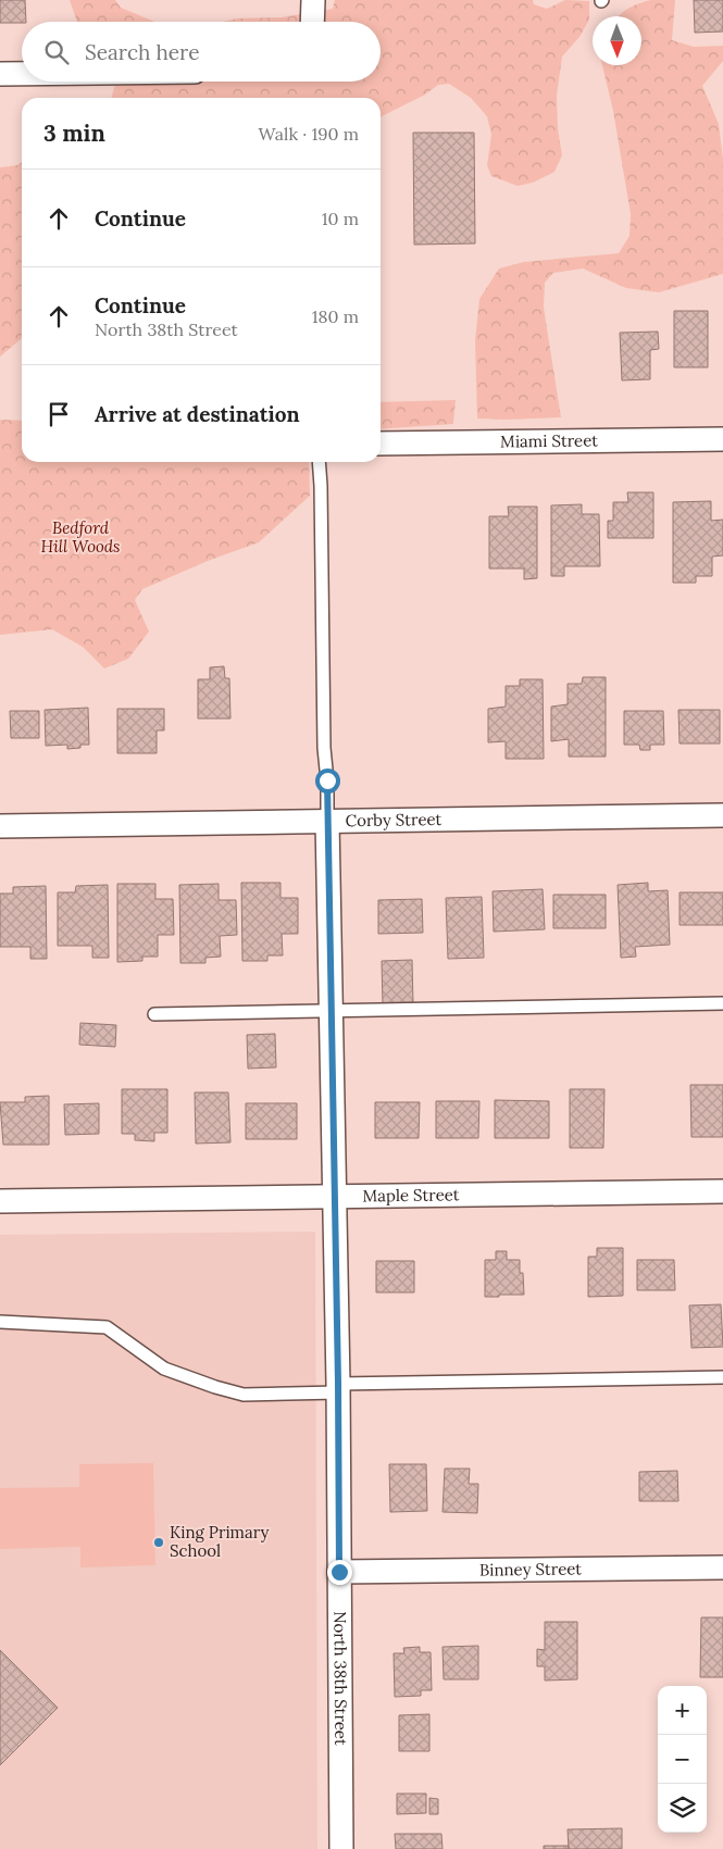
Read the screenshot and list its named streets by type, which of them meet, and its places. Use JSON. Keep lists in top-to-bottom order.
{
  "streets": {
    "street": [
      "Miami Street",
      "Corby Street",
      "Maple Street",
      "Binney Street",
      "North 38th Street"
    ]
  },
  "crossings": [
    ["Corby Street", "North 38th Street"],
    ["Maple Street", "North 38th Street"],
    ["Binney Street", "North 38th Street"]
  ],
  "parks": ["Bedford Hill Woods"],
  "places": ["King Primary School"],
  "north": "bottom",
  "page": {
    "search": "Search here",
    "heading": ["3 min", "Walk · 190 m"],
    "list": [
      ["Continue", "10 m"],
      ["Continue", "North 38th Street", "180 m"],
      "Arrive at destination"
    ],
    "map_buttons": ["+", "−"]
  }
}
